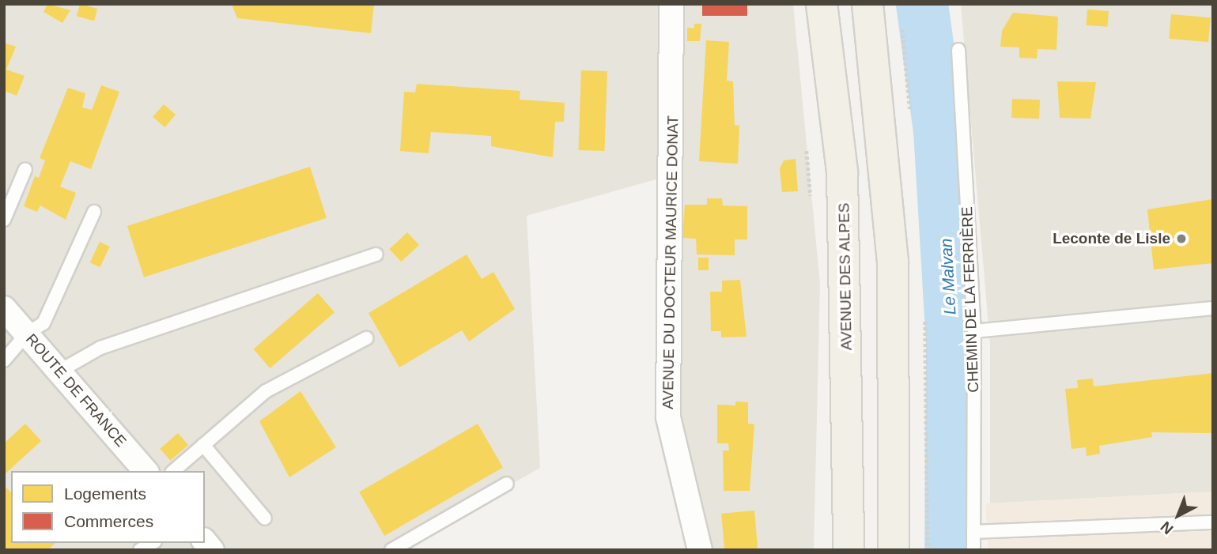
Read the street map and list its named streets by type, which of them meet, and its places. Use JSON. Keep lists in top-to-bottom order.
{
  "streets": {
    "main road": ["AVENUE DES ALPES"],
    "street": ["AVENUE DU DOCTEUR MAURICE DONAT", "ROUTE DE FRANCE"],
    "lane": ["CHEMIN DE LA FERRIÈRE"]
  },
  "water": ["Le Malvan"],
  "places": ["Leconte de Lisle"],
  "legend": ["Logements", "Commerces"],
  "north": "bottom left"
}
